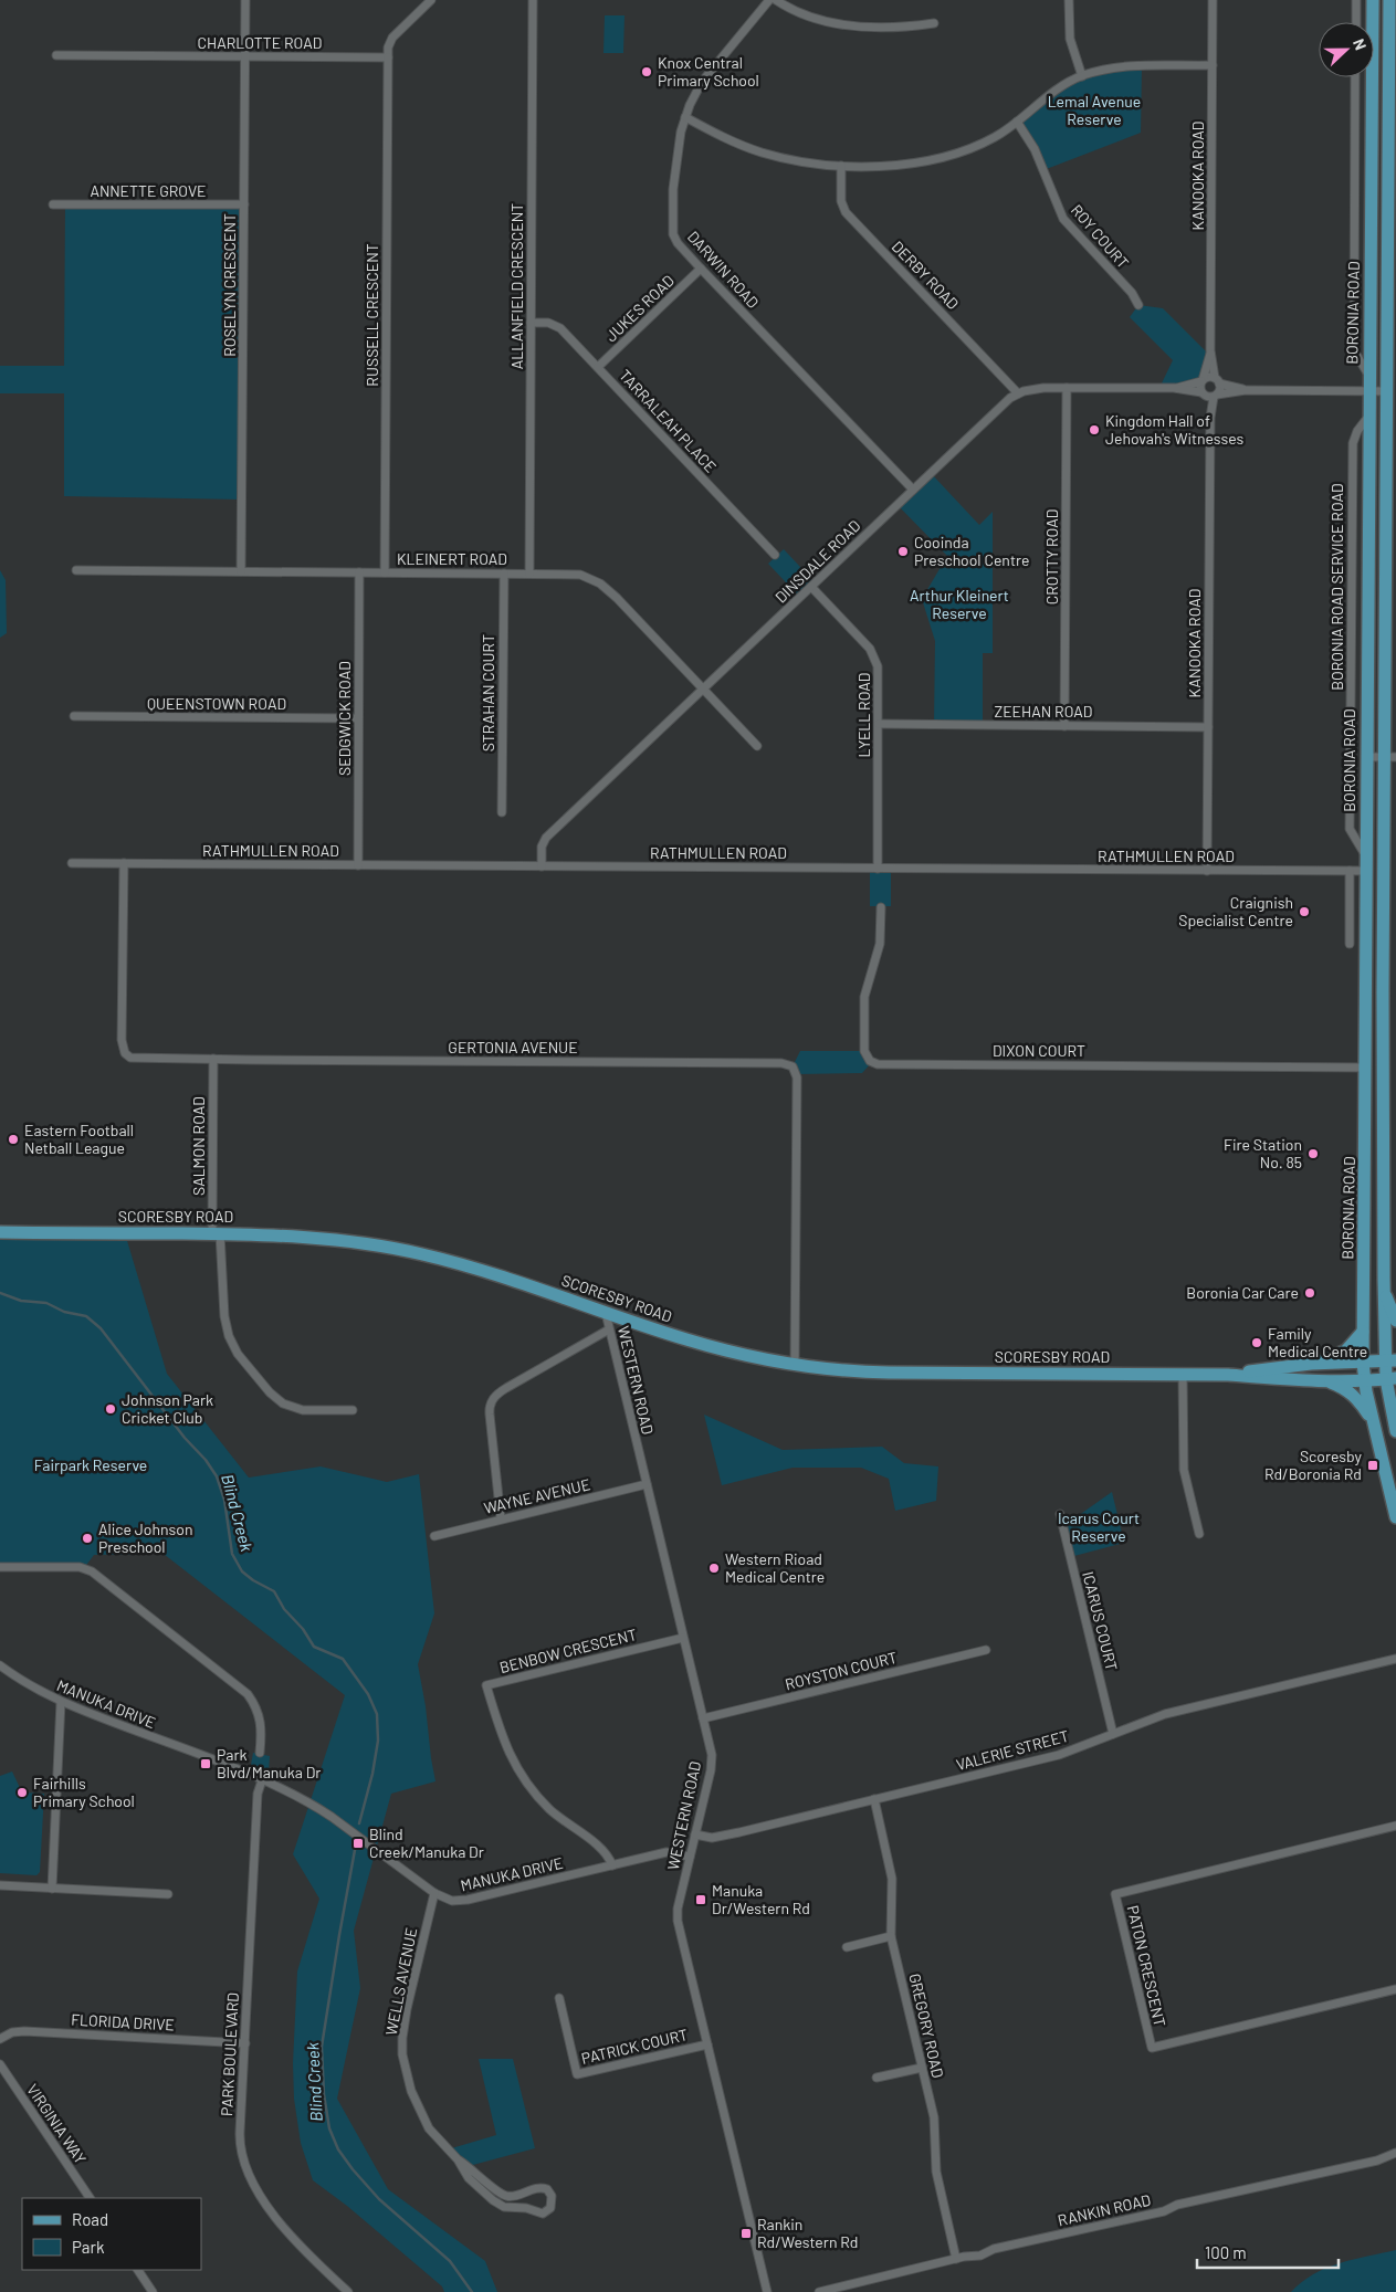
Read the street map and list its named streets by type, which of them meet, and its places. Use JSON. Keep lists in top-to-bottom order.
{
  "streets": {
    "main road": ["BORONIA ROAD", "SCORESBY ROAD"],
    "street": [
      "CHARLOTTE ROAD",
      "KANOOKA ROAD",
      "ANNETTE GROVE",
      "ROY COURT",
      "DARWIN ROAD",
      "DERBY ROAD",
      "ROSELYN CRESCENT",
      "ALLANFIELD CRESCENT",
      "JUKES ROAD",
      "RUSSELL CRESCENT",
      "TARRALEAH PLACE",
      "CROTTY ROAD",
      "KLEINERT ROAD",
      "DINSDALE ROAD",
      "BORONIA ROAD SERVICE ROAD",
      "STRAHAN COURT",
      "QUEENSTOWN ROAD",
      "ZEEHAN ROAD",
      "LYELL ROAD",
      "SEDGWICK ROAD",
      "RATHMULLEN ROAD",
      "GERTONIA AVENUE",
      "DIXON COURT",
      "SALMON ROAD",
      "WESTERN ROAD",
      "WAYNE AVENUE",
      "ICARUS COURT",
      "BENBOW CRESCENT",
      "ROYSTON COURT",
      "MANUKA DRIVE",
      "VALERIE STREET",
      "PATON CRESCENT",
      "WELLS AVENUE",
      "FLORIDA DRIVE",
      "GREGORY ROAD",
      "PATRICK COURT",
      "PARK BOULEVARD",
      "VIRGINIA WAY",
      "RANKIN ROAD"
    ]
  },
  "crossings": [
    ["CHARLOTTE ROAD", "ROSELYN CRESCENT"],
    ["CHARLOTTE ROAD", "RUSSELL CRESCENT"],
    ["KANOOKA ROAD", "DINSDALE ROAD"],
    ["KANOOKA ROAD", "ZEEHAN ROAD"],
    ["KANOOKA ROAD", "RATHMULLEN ROAD"],
    ["ANNETTE GROVE", "ROSELYN CRESCENT"],
    ["DARWIN ROAD", "JUKES ROAD"],
    ["DARWIN ROAD", "DINSDALE ROAD"],
    ["DERBY ROAD", "DINSDALE ROAD"],
    ["ROSELYN CRESCENT", "KLEINERT ROAD"],
    ["ALLANFIELD CRESCENT", "TARRALEAH PLACE"],
    ["ALLANFIELD CRESCENT", "KLEINERT ROAD"],
    ["JUKES ROAD", "TARRALEAH PLACE"],
    ["BORONIA ROAD", "DINSDALE ROAD"],
    ["BORONIA ROAD", "BORONIA ROAD SERVICE ROAD"],
    ["BORONIA ROAD", "RATHMULLEN ROAD"],
    ["BORONIA ROAD", "DIXON COURT"],
    ["BORONIA ROAD", "SCORESBY ROAD"],
    ["RUSSELL CRESCENT", "KLEINERT ROAD"],
    ["CROTTY ROAD", "DINSDALE ROAD"],
    ["CROTTY ROAD", "ZEEHAN ROAD"],
    ["KLEINERT ROAD", "DINSDALE ROAD"],
    ["KLEINERT ROAD", "STRAHAN COURT"],
    ["KLEINERT ROAD", "SEDGWICK ROAD"],
    ["DINSDALE ROAD", "LYELL ROAD"],
    ["DINSDALE ROAD", "RATHMULLEN ROAD"],
    ["QUEENSTOWN ROAD", "SEDGWICK ROAD"],
    ["ZEEHAN ROAD", "LYELL ROAD"],
    ["LYELL ROAD", "RATHMULLEN ROAD"],
    ["SEDGWICK ROAD", "RATHMULLEN ROAD"],
    ["RATHMULLEN ROAD", "GERTONIA AVENUE"],
    ["GERTONIA AVENUE", "SALMON ROAD"],
    ["GERTONIA AVENUE", "SCORESBY ROAD"],
    ["SALMON ROAD", "SCORESBY ROAD"],
    ["SCORESBY ROAD", "WESTERN ROAD"],
    ["WESTERN ROAD", "WAYNE AVENUE"],
    ["WESTERN ROAD", "BENBOW CRESCENT"],
    ["WESTERN ROAD", "ROYSTON COURT"],
    ["WESTERN ROAD", "MANUKA DRIVE"],
    ["WESTERN ROAD", "VALERIE STREET"],
    ["WESTERN ROAD", "PATRICK COURT"],
    ["ICARUS COURT", "VALERIE STREET"],
    ["BENBOW CRESCENT", "MANUKA DRIVE"],
    ["MANUKA DRIVE", "WELLS AVENUE"],
    ["MANUKA DRIVE", "PARK BOULEVARD"],
    ["VALERIE STREET", "GREGORY ROAD"],
    ["FLORIDA DRIVE", "PARK BOULEVARD"],
    ["GREGORY ROAD", "RANKIN ROAD"]
  ],
  "water": ["Blind Creek"],
  "parks": [
    "Lemal Avenue Reserve",
    "Arthur Kleinert Reserve",
    "Fairpark Reserve",
    "Icarus Court Reserve"
  ],
  "places": {
    "other": [
      "Knox Central Primary School",
      "Kingdom Hall of Jehovah's Witnesses",
      "Cooinda Preschool Centre",
      "Craignish Specialist Centre",
      "Eastern Football Netball League",
      "Fire Station No. 85",
      "Boronia Car Care",
      "Family Medical Centre",
      "Johnson Park Cricket Club",
      "Alice Johnson Preschool",
      "Western Rioad Medical Centre",
      "Fairhills Primary School"
    ],
    "transit": [
      "Scoresby Rd/Boronia Rd",
      "Park Blvd/Manuka Dr",
      "Blind Creek/Manuka Dr",
      "Manuka Dr/Western Rd",
      "Rankin Rd/Western Rd"
    ]
  },
  "legend": ["Road", "Park"],
  "scale_bar": "100 m",
  "north": "right"
}
